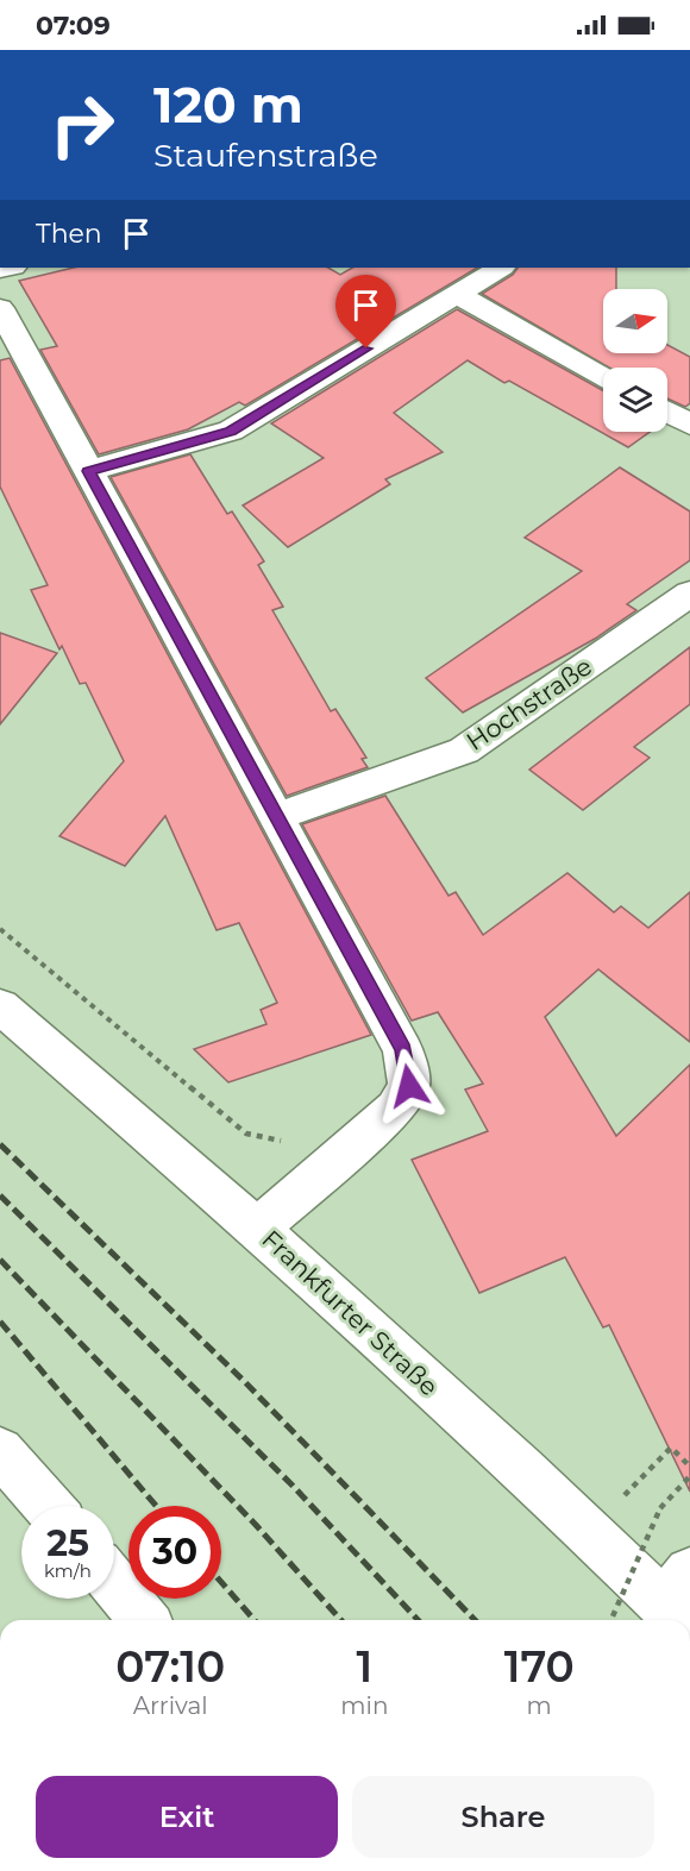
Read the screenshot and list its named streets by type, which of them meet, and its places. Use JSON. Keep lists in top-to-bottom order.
{
  "streets": {
    "street": ["Hochstraße", "Frankfurter Straße"]
  },
  "north": "right",
  "page": {
    "status": "07:09",
    "turn": ["120 m", "Staufenstraße"],
    "then": "Then",
    "speed": "25 km/h",
    "limit": "30",
    "eta": [
      "07:10",
      "Arrival",
      "1",
      "min",
      "170",
      "m"
    ],
    "buttons": ["Exit", "Share"]
  }
}
